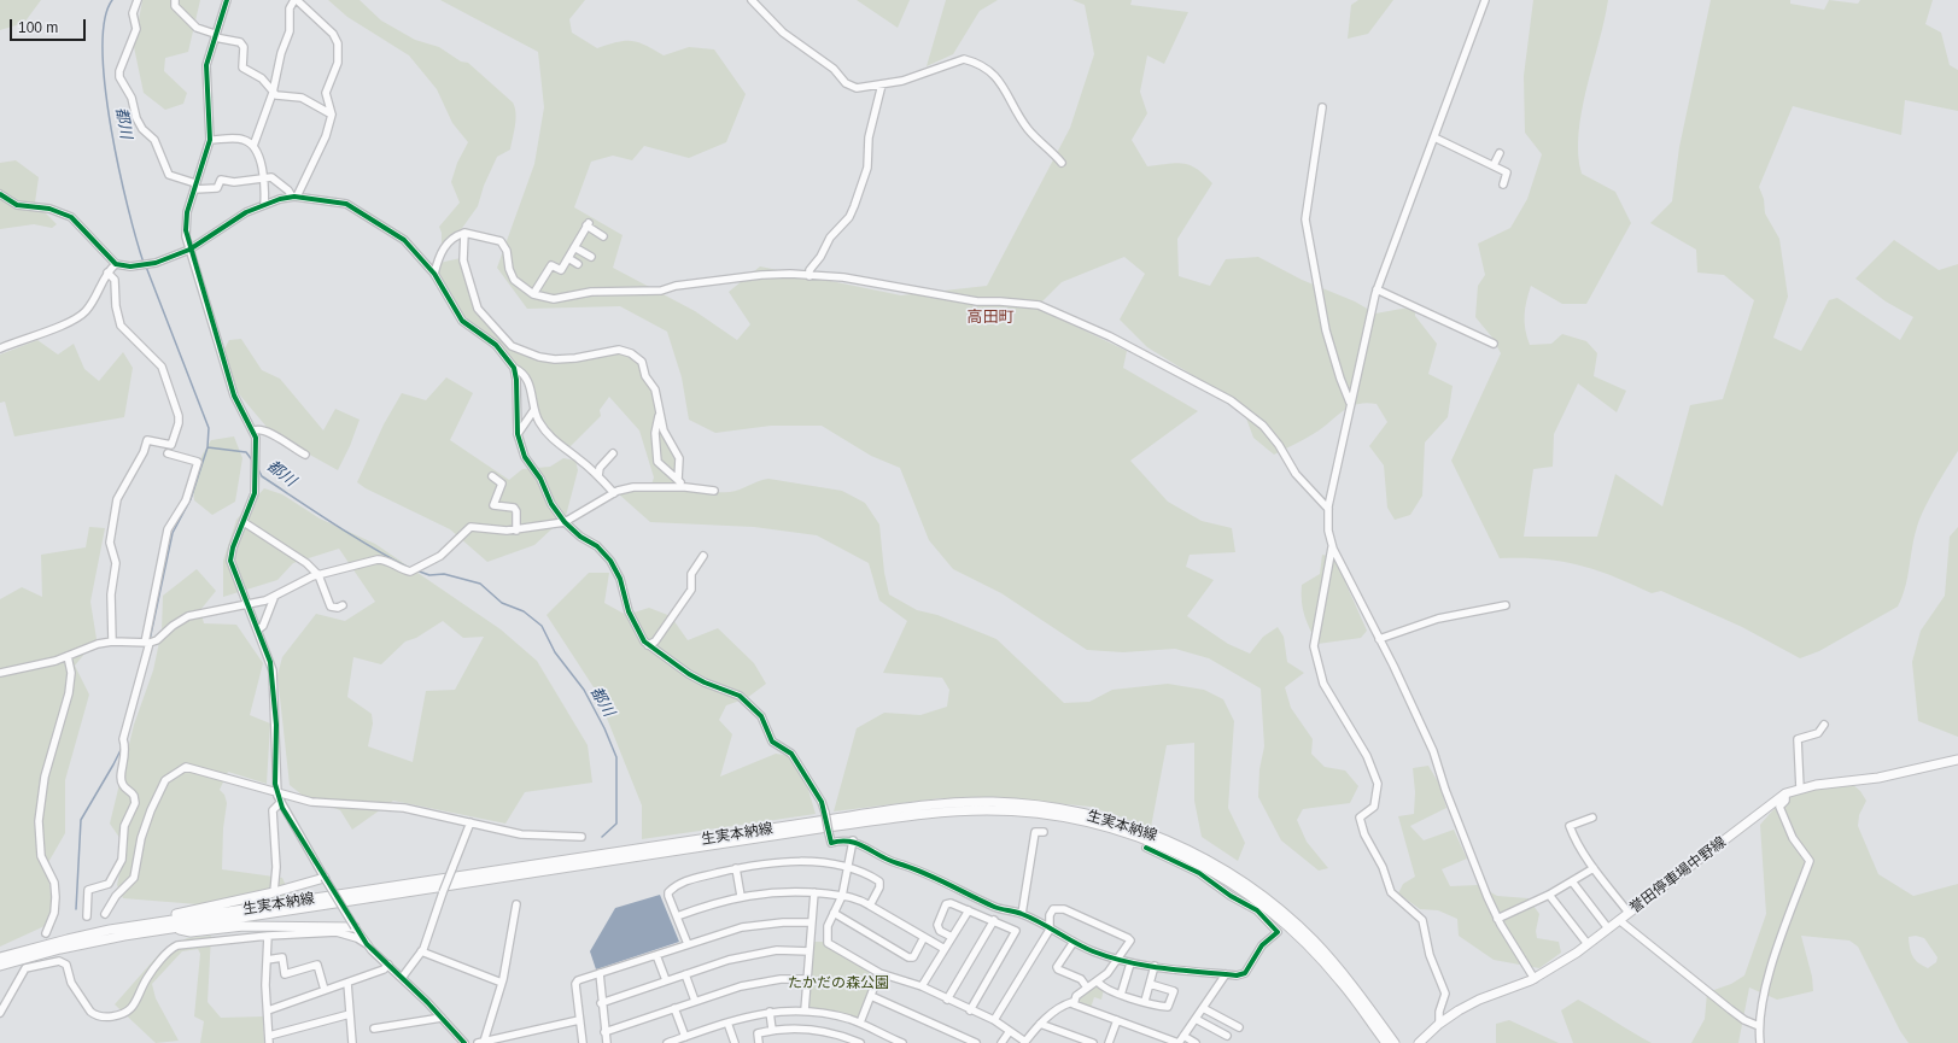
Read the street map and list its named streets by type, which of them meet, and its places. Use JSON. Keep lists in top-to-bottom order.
{
  "streets": {
    "main road": ["生実本納線", "誉田停車場中野線"]
  },
  "districts": ["高田町"],
  "water": ["都川"],
  "parks": ["たかだの森公園"],
  "scale_bar": "100 m"
}
